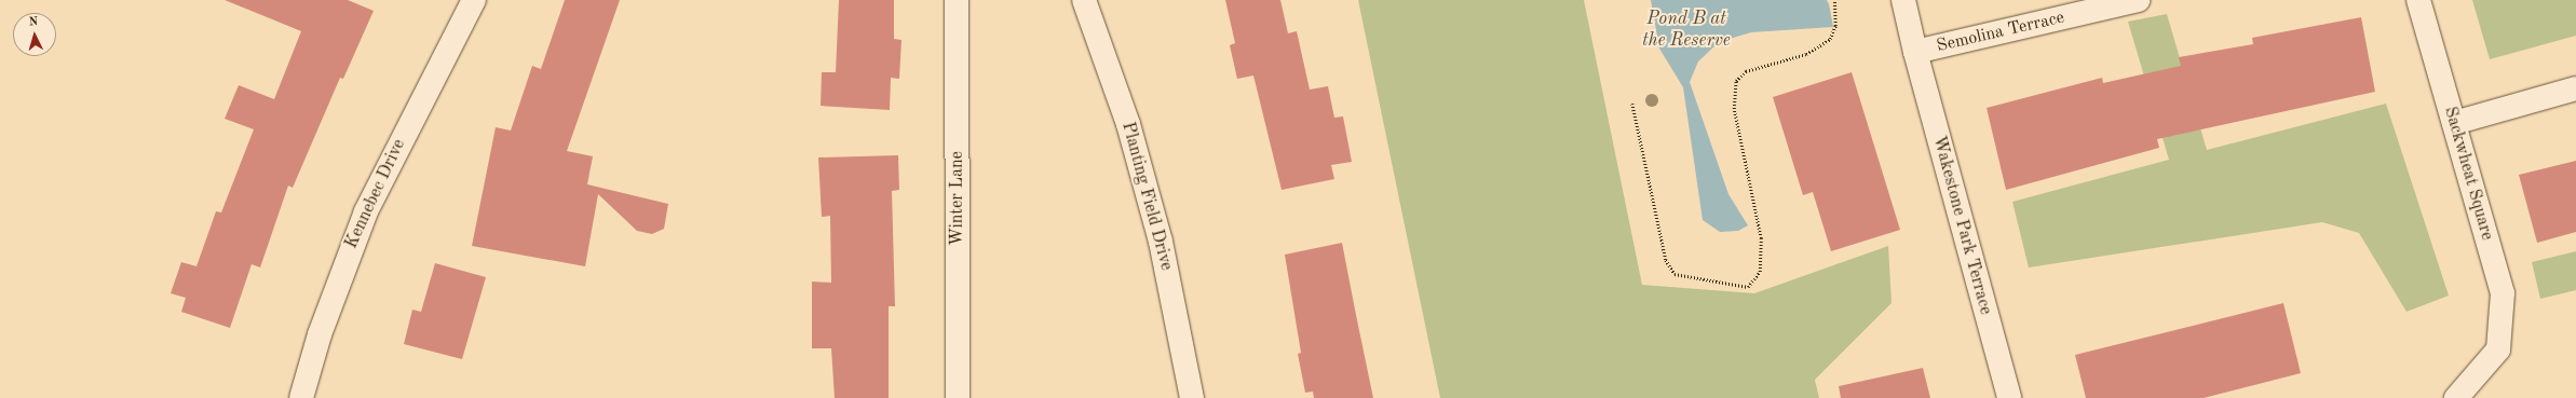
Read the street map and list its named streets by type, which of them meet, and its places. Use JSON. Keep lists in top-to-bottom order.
{
  "streets": {
    "street": [
      "Semolina Terrace",
      "Sackwheat Square",
      "Kennebec Drive",
      "Planting Field Drive",
      "Winter Lane",
      "Wakestone Park Terrace"
    ]
  },
  "crossings": [
    ["Semolina Terrace", "Wakestone Park Terrace"]
  ],
  "water": ["Pond B at the Reserve"],
  "north": "top"
}
